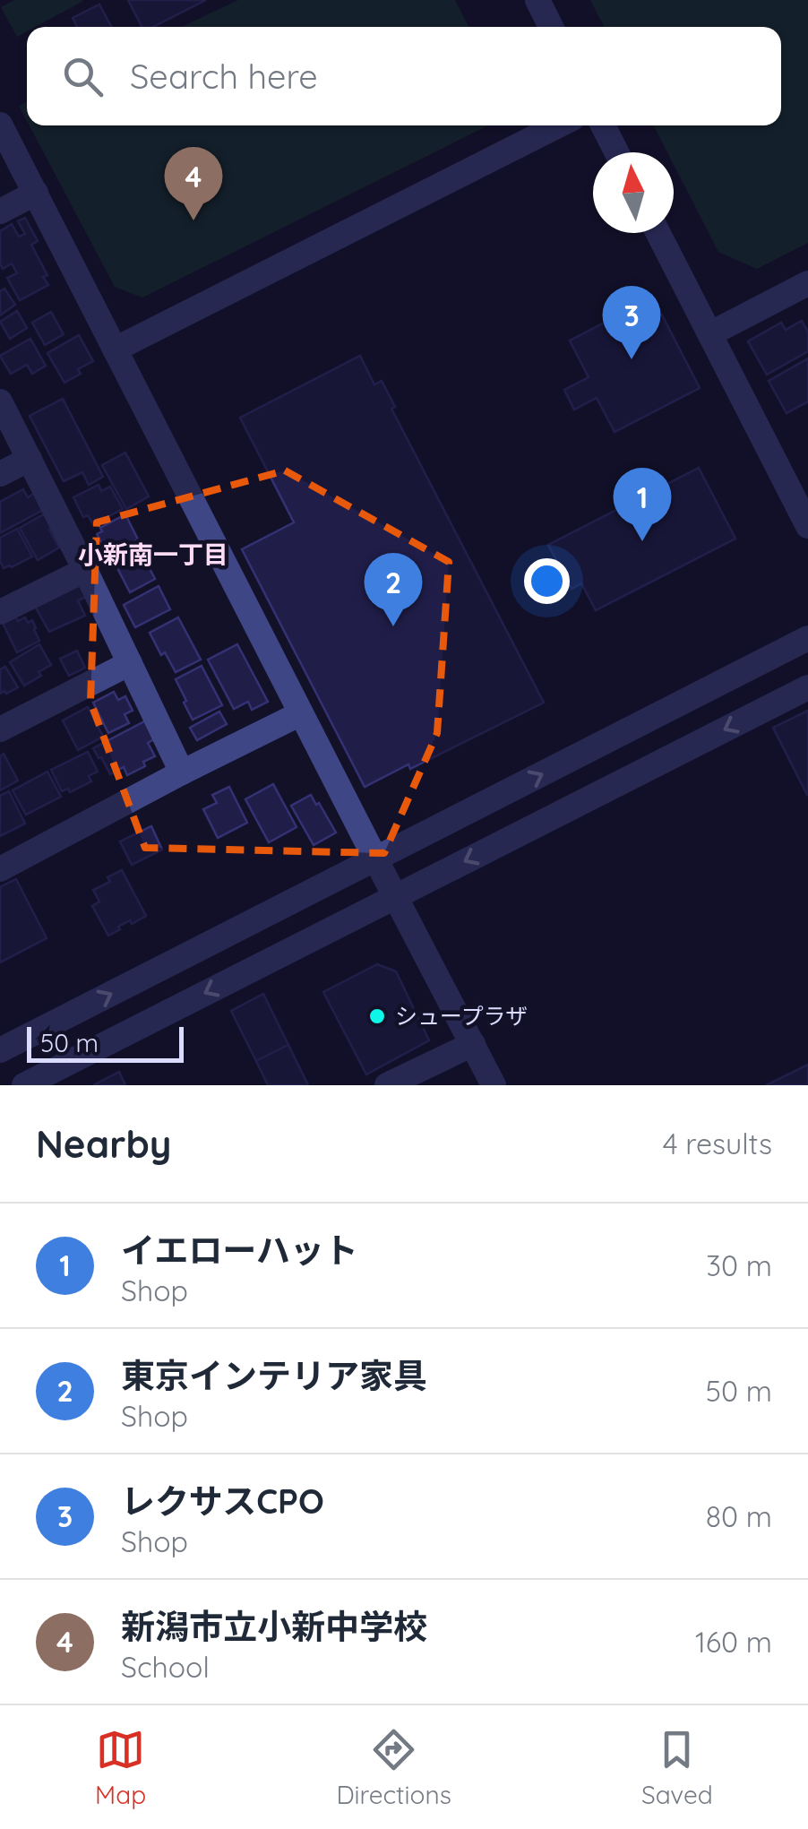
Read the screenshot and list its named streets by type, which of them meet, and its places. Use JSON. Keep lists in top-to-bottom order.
{
  "districts": ["小新南一丁目"],
  "places": ["シュープラザ"],
  "scale_bar": "50 m",
  "north": "top",
  "page": {
    "search": "Search here",
    "pins": [
      "4",
      "3",
      "1",
      "2"
    ],
    "scale": "50 m",
    "heading": ["Nearby", "4 results"],
    "list": [
      {
        "mark": "1",
        "name": "イエローハット",
        "note": "Shop",
        "value": "30 m"
      },
      {
        "mark": "2",
        "name": "東京インテリア家具",
        "note": "Shop",
        "value": "50 m"
      },
      {
        "mark": "3",
        "name": "レクサスCPO",
        "note": "Shop",
        "value": "80 m"
      },
      {
        "mark": "4",
        "name": "新潟市立小新中学校",
        "note": "School",
        "value": "160 m"
      }
    ],
    "nav": ["Map", "Directions", "Saved"]
  }
}
